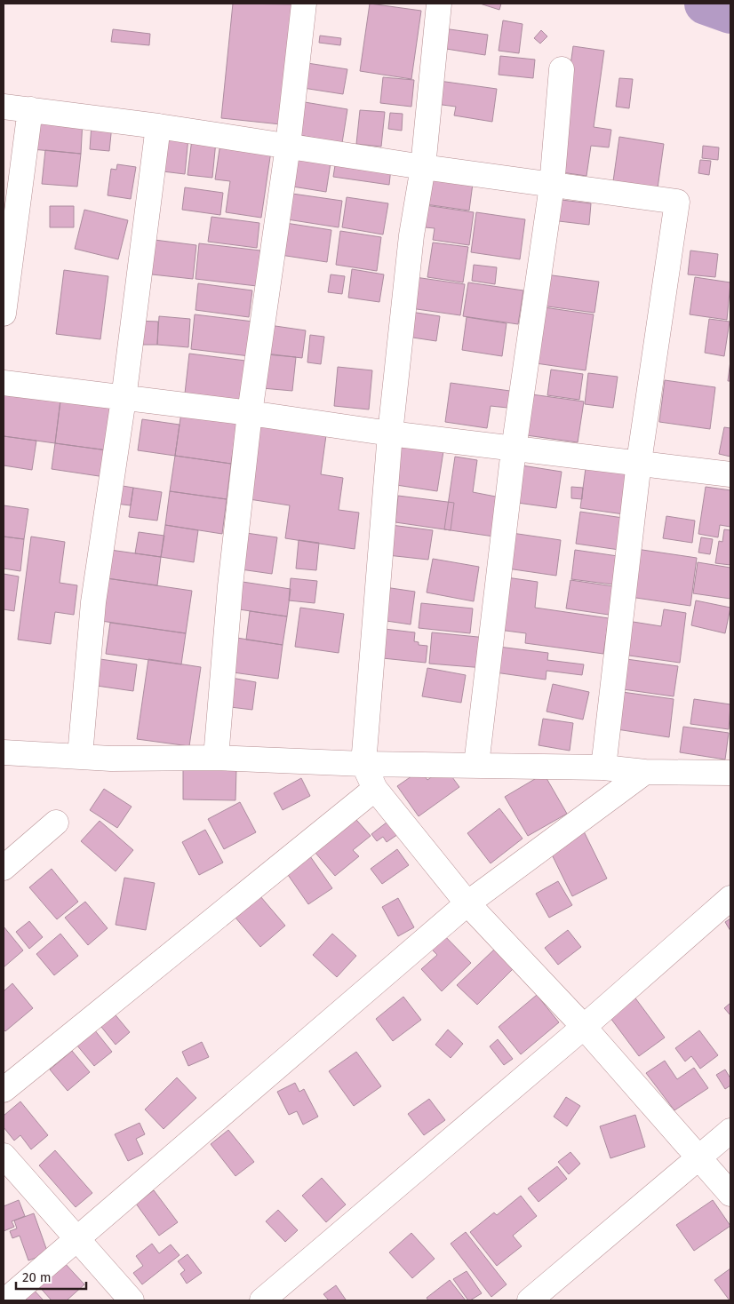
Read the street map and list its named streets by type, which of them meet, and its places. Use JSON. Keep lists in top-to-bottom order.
{
  "scale_bar": "20 m"
}
